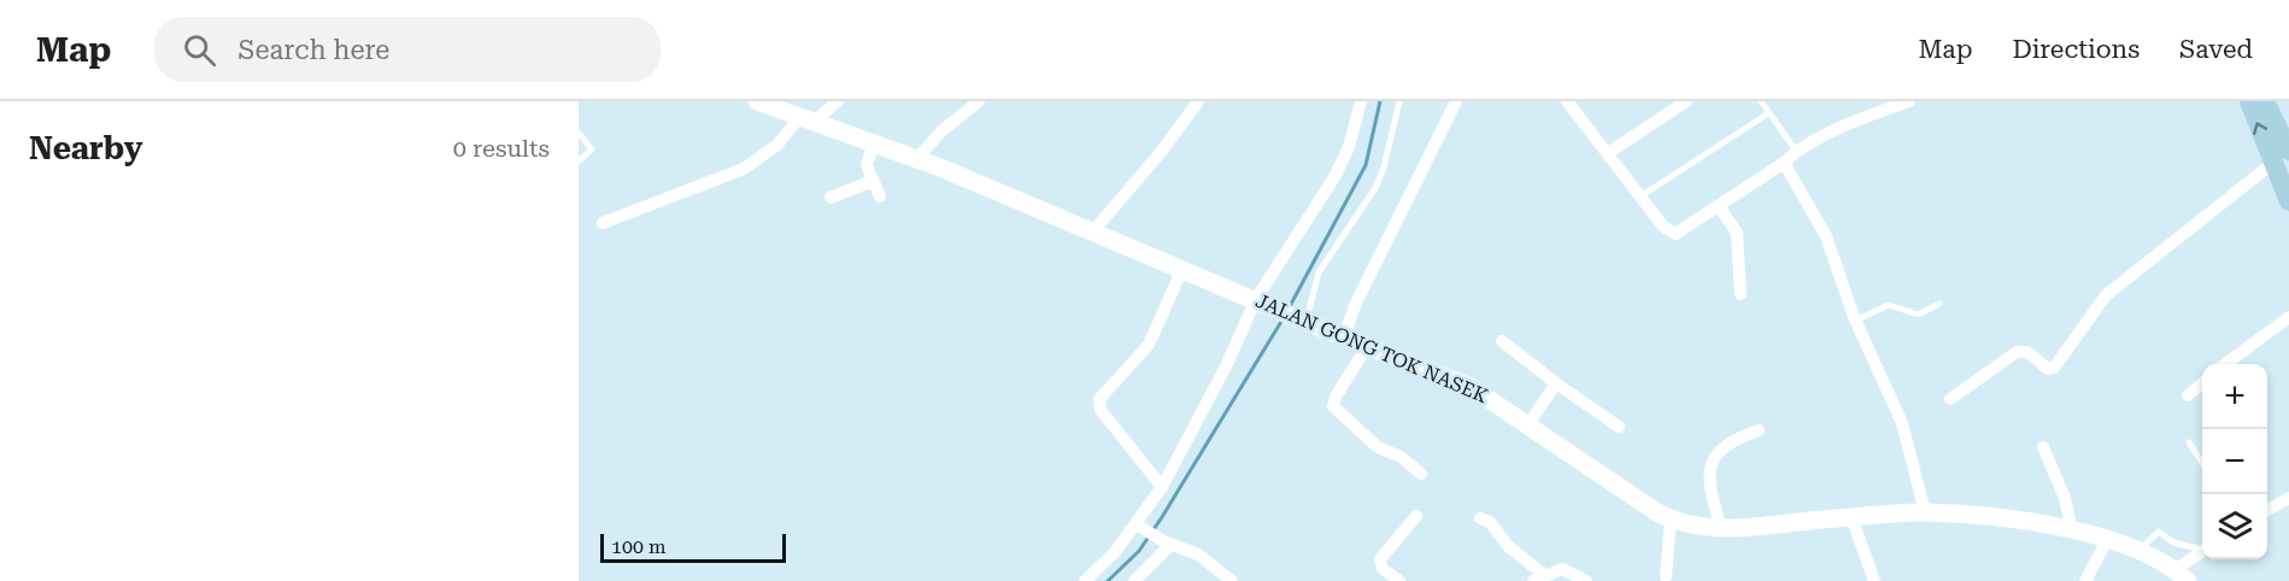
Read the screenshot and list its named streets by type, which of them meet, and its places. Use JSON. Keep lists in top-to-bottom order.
{
  "streets": {
    "main road": ["JALAN GONG TOK NASEK"]
  },
  "scale_bar": "100 m",
  "page": {
    "header": "Map",
    "search": "Search here",
    "nav": ["Map", "Directions", "Saved"],
    "heading": ["Nearby", "0 results"],
    "map_buttons": ["+", "−"],
    "scale": "100 m"
  }
}
